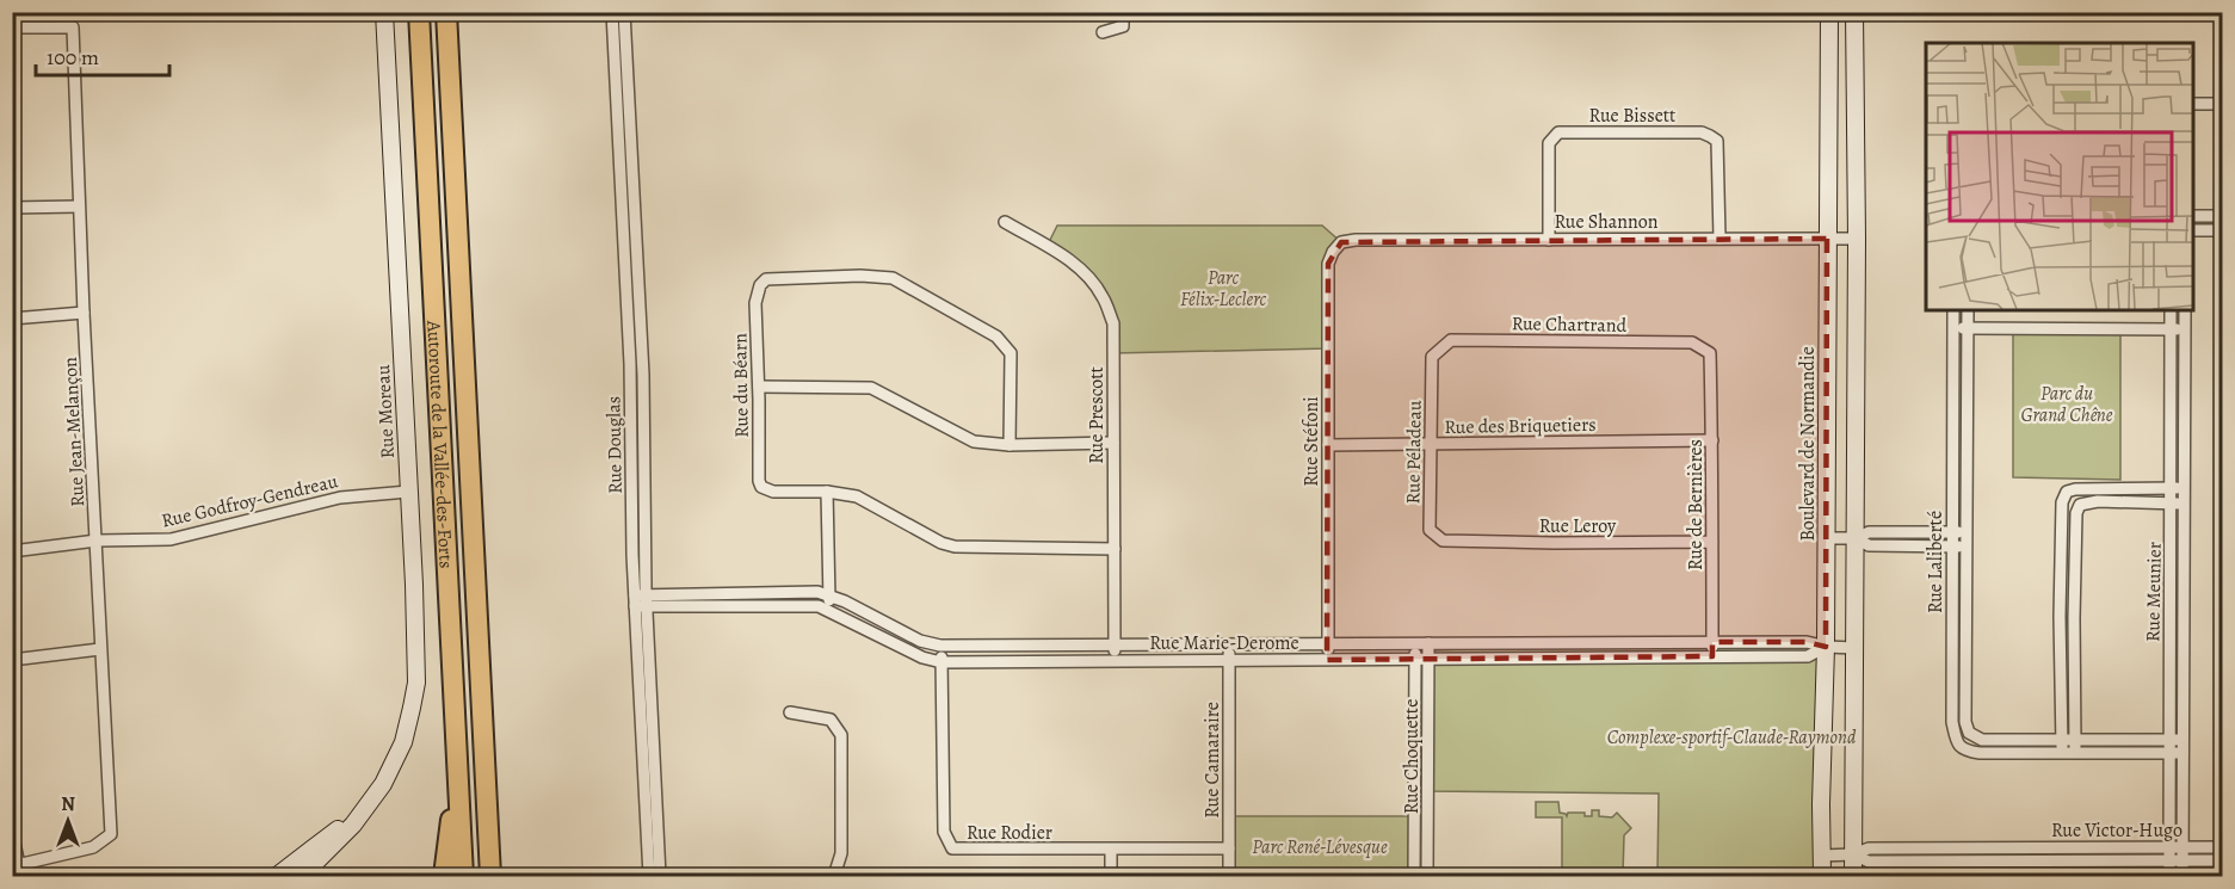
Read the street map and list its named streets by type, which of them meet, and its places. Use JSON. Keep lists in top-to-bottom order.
{
  "streets": {
    "highway": ["Autoroute de la Vallée-des-Forts"],
    "street": [
      "Rue Bissett",
      "Rue Shannon",
      "Rue Chartrand",
      "Rue du Béarn",
      "Rue Moreau",
      "Rue Prescott",
      "Rue des Briquetiers",
      "Rue Jean-Melançon",
      "Rue Stéfoni",
      "Boulevard de Normandie",
      "Rue Douglas",
      "Rue Péladeau",
      "Rue Godfroy-Gendreau",
      "Rue de Bernières",
      "Rue Leroy",
      "Rue Laliberté",
      "Rue Meunier",
      "Rue Marie-Derome",
      "Rue Choquette",
      "Rue Camaraire",
      "Rue Victor-Hugo",
      "Rue Rodier"
    ]
  },
  "crossings": [
    ["Rue Bissett", "Rue Shannon"],
    ["Rue Shannon", "Rue Stéfoni"],
    ["Rue Shannon", "Boulevard de Normandie"],
    ["Rue Chartrand", "Rue Péladeau"],
    ["Rue Chartrand", "Rue de Bernières"],
    ["Rue du Béarn", "Rue Prescott"],
    ["Rue Moreau", "Rue Godfroy-Gendreau"],
    ["Rue Prescott", "Rue Marie-Derome"],
    ["Rue des Briquetiers", "Rue Stéfoni"],
    ["Rue des Briquetiers", "Rue Péladeau"],
    ["Rue des Briquetiers", "Rue de Bernières"],
    ["Rue Jean-Melançon", "Rue Godfroy-Gendreau"],
    ["Rue Stéfoni", "Rue Marie-Derome"],
    ["Boulevard de Normandie", "Rue Marie-Derome"],
    ["Boulevard de Normandie", "Rue Victor-Hugo"],
    ["Rue Douglas", "Rue Marie-Derome"],
    ["Rue Péladeau", "Rue Leroy"],
    ["Rue de Bernières", "Rue Leroy"],
    ["Rue de Bernières", "Rue Marie-Derome"],
    ["Rue Meunier", "Rue Victor-Hugo"],
    ["Rue Marie-Derome", "Rue Choquette"],
    ["Rue Marie-Derome", "Rue Camaraire"],
    ["Rue Marie-Derome", "Rue Rodier"],
    ["Rue Camaraire", "Rue Rodier"]
  ],
  "parks": [
    "Parc Félix-Leclerc",
    "Parc du Grand Chêne",
    "Complexe-sportif-Claude-Raymond",
    "Parc René-Lévesque"
  ],
  "scale_bar": "100 m",
  "north": "top"
}
